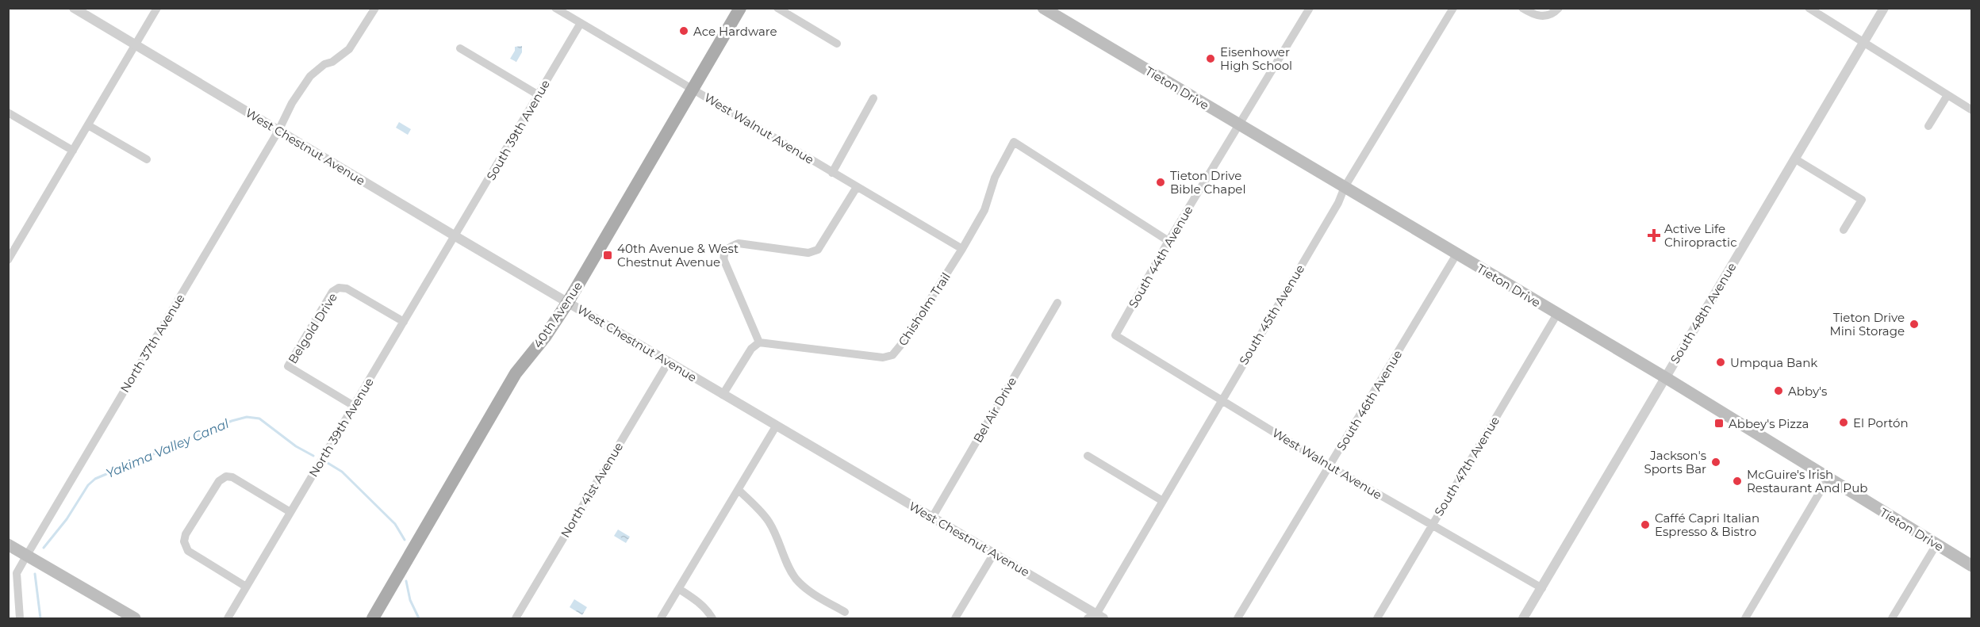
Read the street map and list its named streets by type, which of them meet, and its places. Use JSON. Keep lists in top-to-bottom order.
{
  "streets": {
    "main road": ["Tieton Drive", "40th Avenue"],
    "street": [
      "West Walnut Avenue",
      "South 39th Avenue",
      "West Chestnut Avenue",
      "South 44th Avenue",
      "Chisholm Trail",
      "South 48th Avenue",
      "South 45th Avenue",
      "Belgold Drive",
      "North 37th Avenue",
      "South 46th Avenue",
      "Bel Air Drive",
      "North 39th Avenue",
      "South 47th Avenue",
      "North 41st Avenue"
    ]
  },
  "crossings": [
    ["Tieton Drive", "South 44th Avenue"],
    ["Tieton Drive", "South 48th Avenue"],
    ["Tieton Drive", "South 45th Avenue"],
    ["Tieton Drive", "South 46th Avenue"],
    ["Tieton Drive", "South 47th Avenue"],
    ["West Walnut Avenue", "South 39th Avenue"],
    ["West Walnut Avenue", "South 44th Avenue"],
    ["West Walnut Avenue", "Chisholm Trail"],
    ["West Walnut Avenue", "South 48th Avenue"],
    ["West Walnut Avenue", "40th Avenue"],
    ["West Walnut Avenue", "South 45th Avenue"],
    ["West Walnut Avenue", "South 46th Avenue"],
    ["West Walnut Avenue", "South 47th Avenue"],
    ["South 39th Avenue", "West Chestnut Avenue"],
    ["South 39th Avenue", "North 39th Avenue"],
    ["West Chestnut Avenue", "40th Avenue"],
    ["West Chestnut Avenue", "South 45th Avenue"],
    ["West Chestnut Avenue", "North 37th Avenue"],
    ["West Chestnut Avenue", "Bel Air Drive"],
    ["West Chestnut Avenue", "North 39th Avenue"],
    ["West Chestnut Avenue", "North 41st Avenue"],
    ["South 44th Avenue", "Chisholm Trail"],
    ["Belgold Drive", "North 39th Avenue"]
  ],
  "water": ["Yakima Valley Canal"],
  "places": {
    "other": [
      "Ace Hardware",
      "Eisenhower High School",
      "Tieton Drive Bible Chapel",
      "Tieton Drive Mini Storage",
      "Umpqua Bank",
      "Abby's",
      "El Portón",
      "Jackson's Sports Bar",
      "McGuire's Irish Restaurant And Pub",
      "Caffé Capri Italian Espresso & Bistro"
    ],
    "health": ["Active Life Chiropractic"],
    "transit": ["40th Avenue & West Chestnut Avenue", "Abbey's Pizza"]
  }
}
